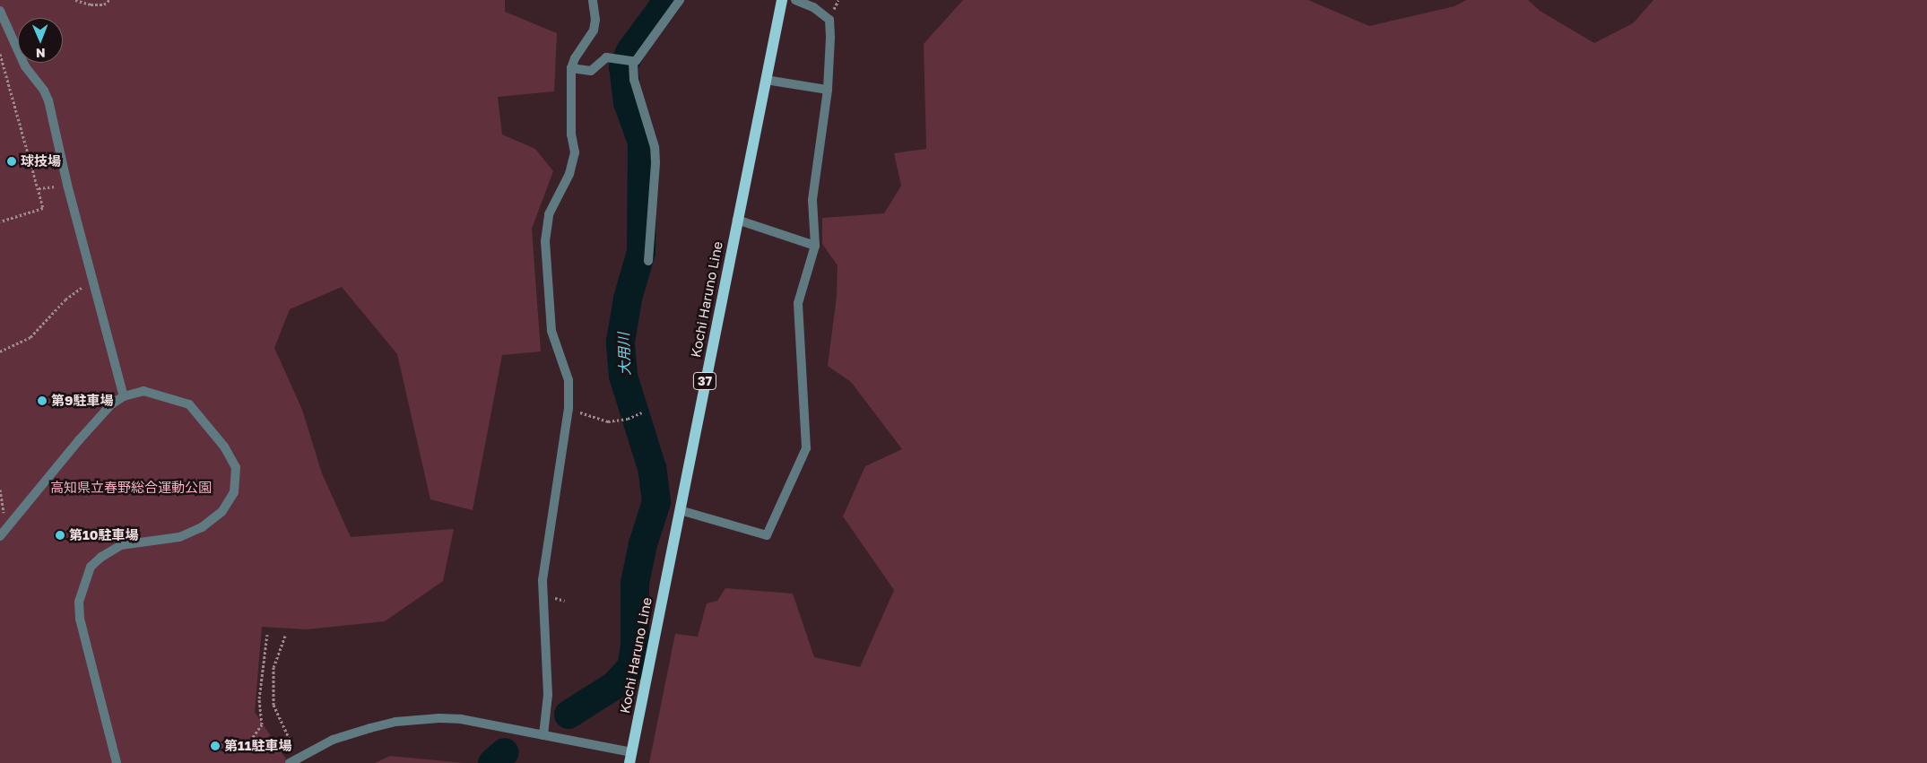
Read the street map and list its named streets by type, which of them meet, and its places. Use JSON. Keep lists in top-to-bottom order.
{
  "streets": {
    "main road": ["Kochi Haruno Line", "37"]
  },
  "water": ["大用川"],
  "parks": ["高知県立春野総合運動公園"],
  "places": [
    "球技場",
    "第9駐車場",
    "第10駐車場",
    "第11駐車場"
  ],
  "north": "bottom"
}
